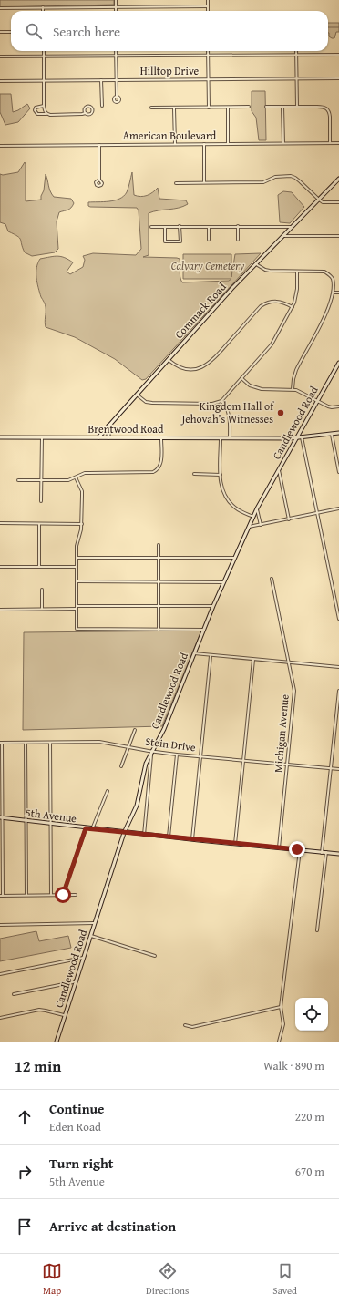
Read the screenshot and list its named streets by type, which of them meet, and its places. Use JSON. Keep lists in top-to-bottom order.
{
  "streets": {
    "street": [
      "Hilltop Drive",
      "American Boulevard",
      "Commack Road",
      "Candlewood Road",
      "Brentwood Road",
      "Michigan Avenue",
      "Stein Drive",
      "5th Avenue"
    ]
  },
  "crossings": [
    ["Commack Road", "Brentwood Road"],
    ["Candlewood Road", "Brentwood Road"],
    ["Candlewood Road", "Stein Drive"],
    ["Candlewood Road", "5th Avenue"],
    ["Michigan Avenue", "Stein Drive"],
    ["Michigan Avenue", "5th Avenue"]
  ],
  "parks": ["Calvary Cemetery"],
  "places": ["Kingdom Hall of Jehovah’s Witnesses"],
  "page": {
    "search": "Search here",
    "heading": ["12 min", "Walk · 890 m"],
    "list": [
      ["Continue", "Eden Road", "220 m"],
      ["Turn right", "5th Avenue", "670 m"],
      "Arrive at destination"
    ],
    "nav": ["Map", "Directions", "Saved"]
  }
}
